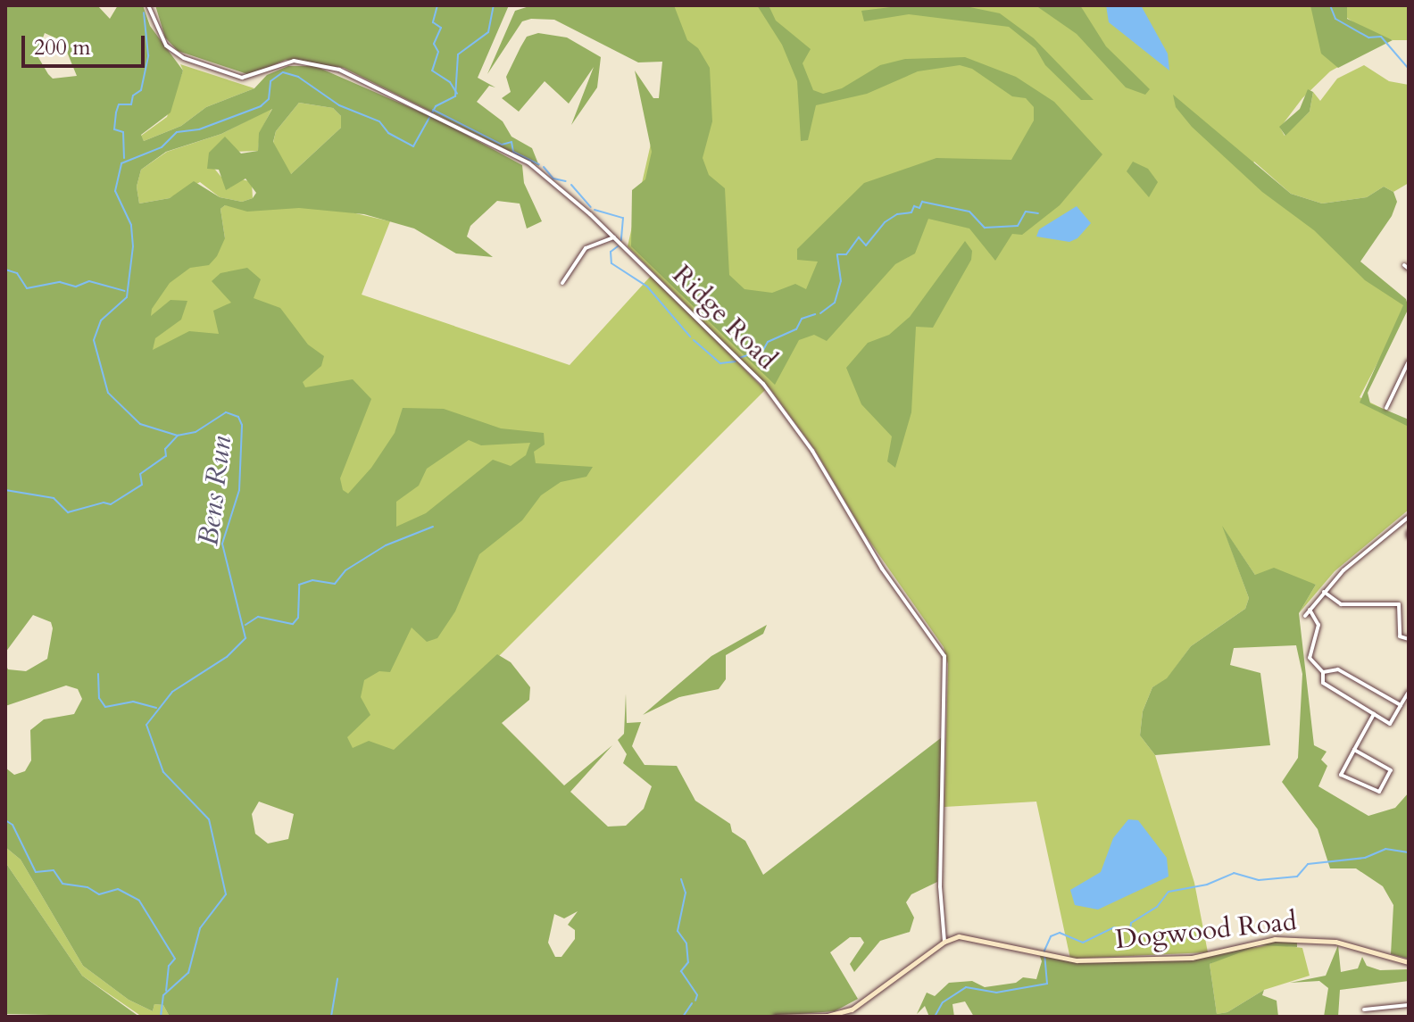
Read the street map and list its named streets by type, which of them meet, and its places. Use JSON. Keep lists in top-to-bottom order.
{
  "streets": {
    "street": ["Ridge Road", "Dogwood Road"]
  },
  "crossings": [
    ["Ridge Road", "Dogwood Road"]
  ],
  "water": ["Bens Run"],
  "scale_bar": "200 m"
}
